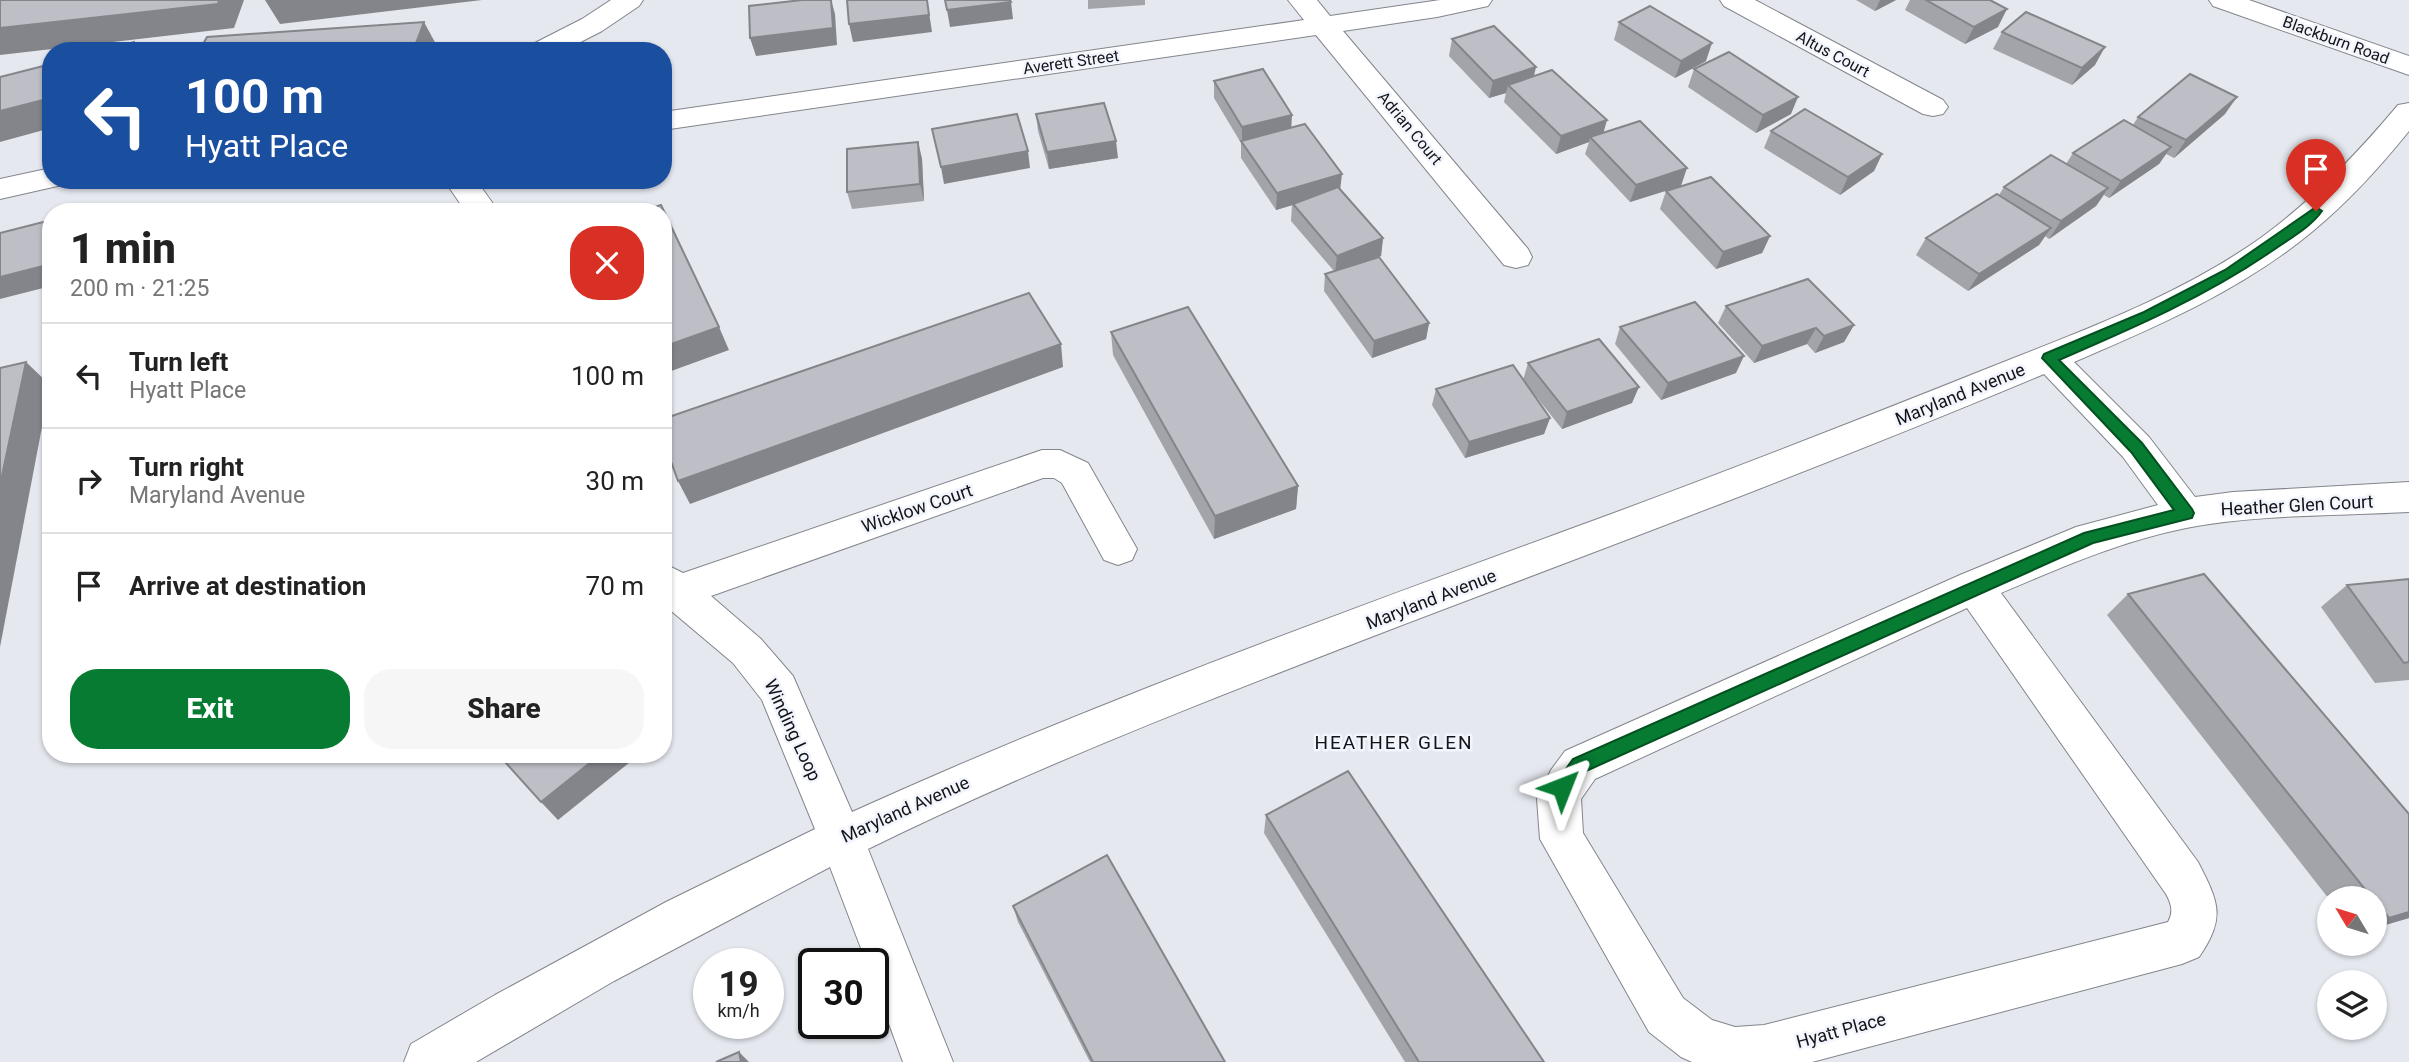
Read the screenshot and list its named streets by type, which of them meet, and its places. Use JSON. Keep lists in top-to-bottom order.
{
  "streets": {
    "street": [
      "Blackburn Road",
      "Altus Court",
      "Averett Street",
      "Adrian Court",
      "Maryland Avenue",
      "Heather Glen Court",
      "Wicklow Court",
      "Winding Loop",
      "Hyatt Place"
    ]
  },
  "crossings": [
    ["Averett Street", "Adrian Court"],
    ["Maryland Avenue", "Winding Loop"],
    ["Heather Glen Court", "Hyatt Place"]
  ],
  "districts": ["HEATHER GLEN"],
  "north": "top left",
  "page": {
    "turn": ["100 m", "Hyatt Place"],
    "heading": ["1 min", "200 m · 21:25"],
    "list": [
      {
        "name": "Turn left",
        "note": "Hyatt Place",
        "value": "100 m"
      },
      {
        "name": "Turn right",
        "note": "Maryland Avenue",
        "value": "30 m"
      },
      {
        "name": "Arrive at destination",
        "value": "70 m"
      }
    ],
    "buttons": ["Exit", "Share"],
    "speed": "19 km/h",
    "limit": "30"
  }
}
